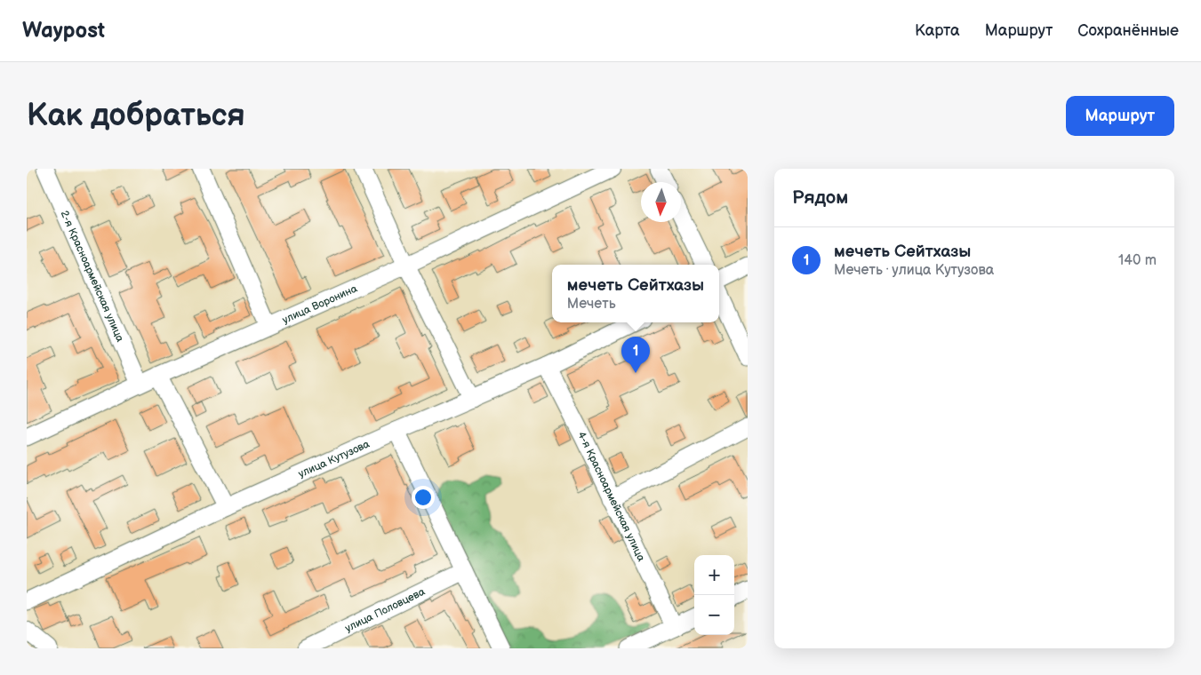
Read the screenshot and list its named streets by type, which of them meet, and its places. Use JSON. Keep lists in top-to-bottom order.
{
  "streets": {
    "street": [
      "2-я Красноармейская улица",
      "улица Воронина",
      "улица Кутузова",
      "4-я Красноармейская улица",
      "улица Половцева"
    ]
  },
  "crossings": [
    ["2-я Красноармейская улица", "улица Воронина"],
    ["улица Кутузова", "4-я Красноармейская улица"]
  ],
  "north": "bottom",
  "page": {
    "header": "Waypost",
    "nav": ["Карта", "Маршрут", "Сохранённые"],
    "buttons": "Маршрут",
    "title": "Как добраться",
    "heading": "Рядом",
    "list": [
      {
        "mark": "1",
        "name": "мечеть Сейтхазы",
        "note": "Мечеть · улица Кутузова",
        "value": "140 m"
      }
    ],
    "popup": ["мечеть Сейтхазы", "Мечеть"],
    "pins": "1",
    "map_buttons": ["+", "−"]
  }
}
